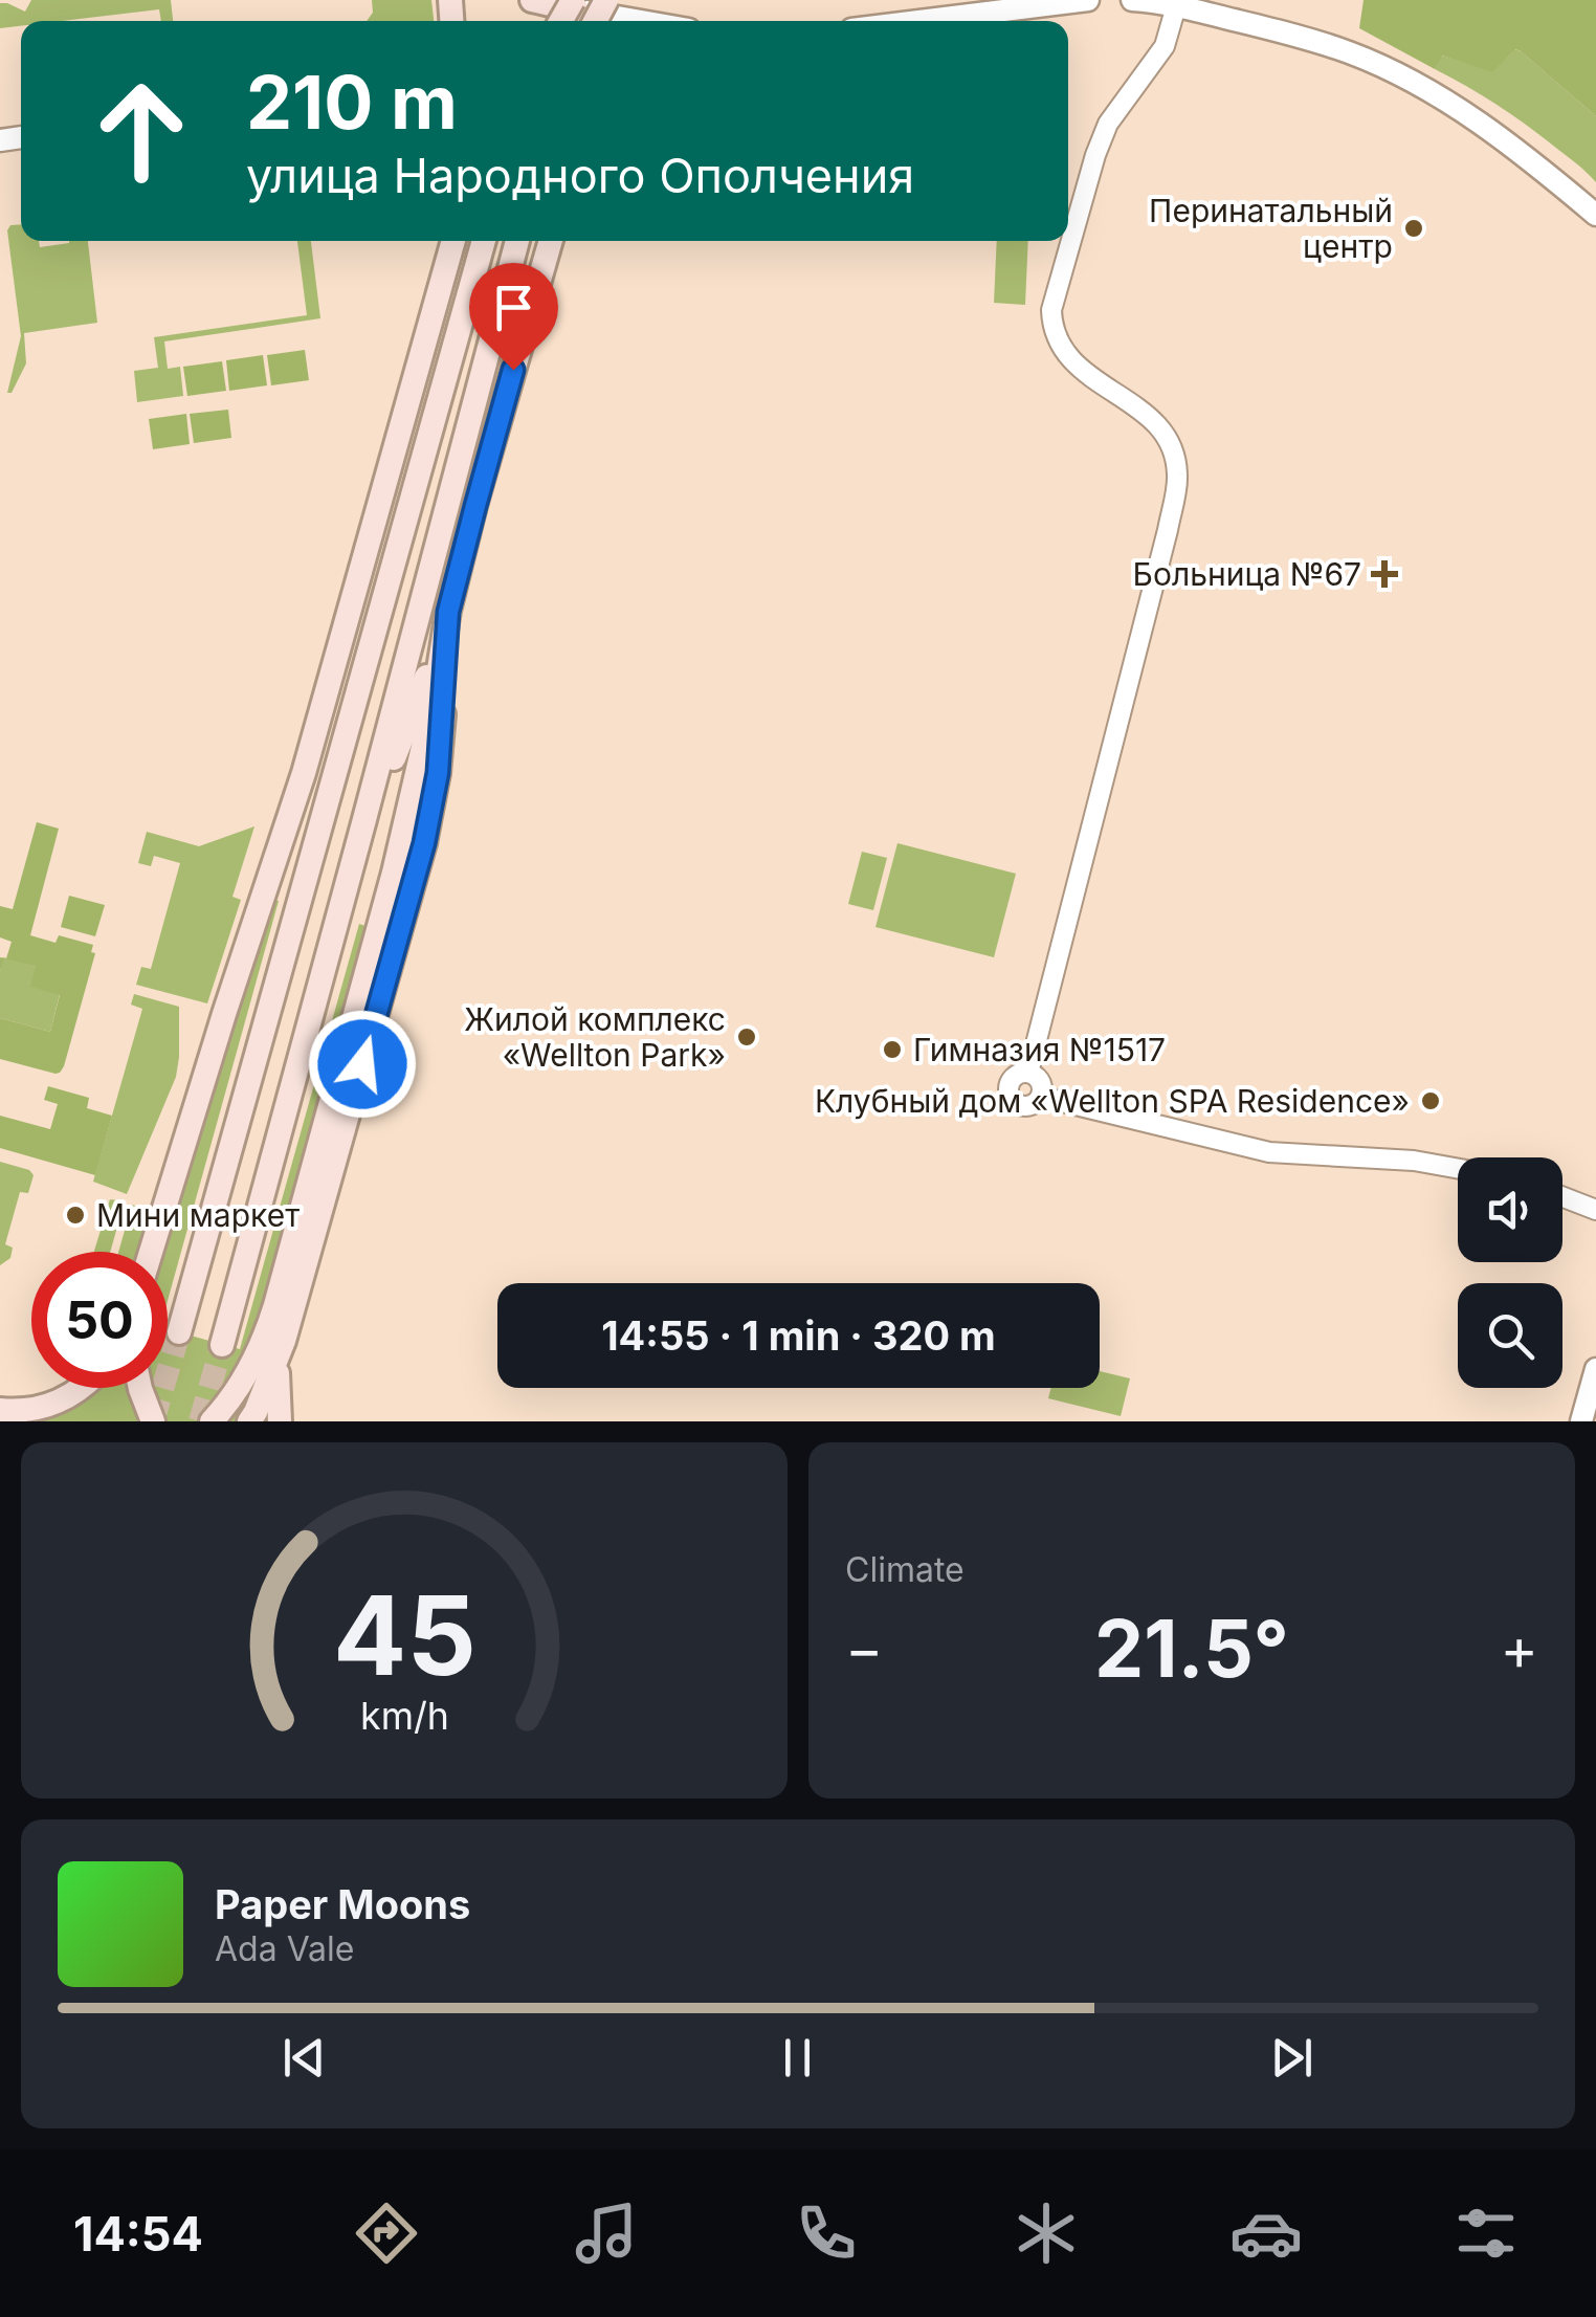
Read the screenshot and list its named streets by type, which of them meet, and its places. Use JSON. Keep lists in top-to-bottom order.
{
  "places": {
    "other": [
      "Перинатальный центр",
      "Жилой комплекс «Wellton Park»",
      "Гимназия №1517",
      "Клубный дом «Wellton SPA Residence»",
      "Мини маркет"
    ],
    "health": ["Больница №67"]
  },
  "page": {
    "turn": ["210 m", "улица Народного Ополчения"],
    "limit": "50",
    "trip": "14:55 · 1 min · 320 m",
    "tile": "Climate",
    "heat": ["−", "21.5°", "+"],
    "song": ["Paper Moons", "Ada Vale"],
    "tabs": "14:54",
    "gauge": ["45", "km/h"]
  }
}
